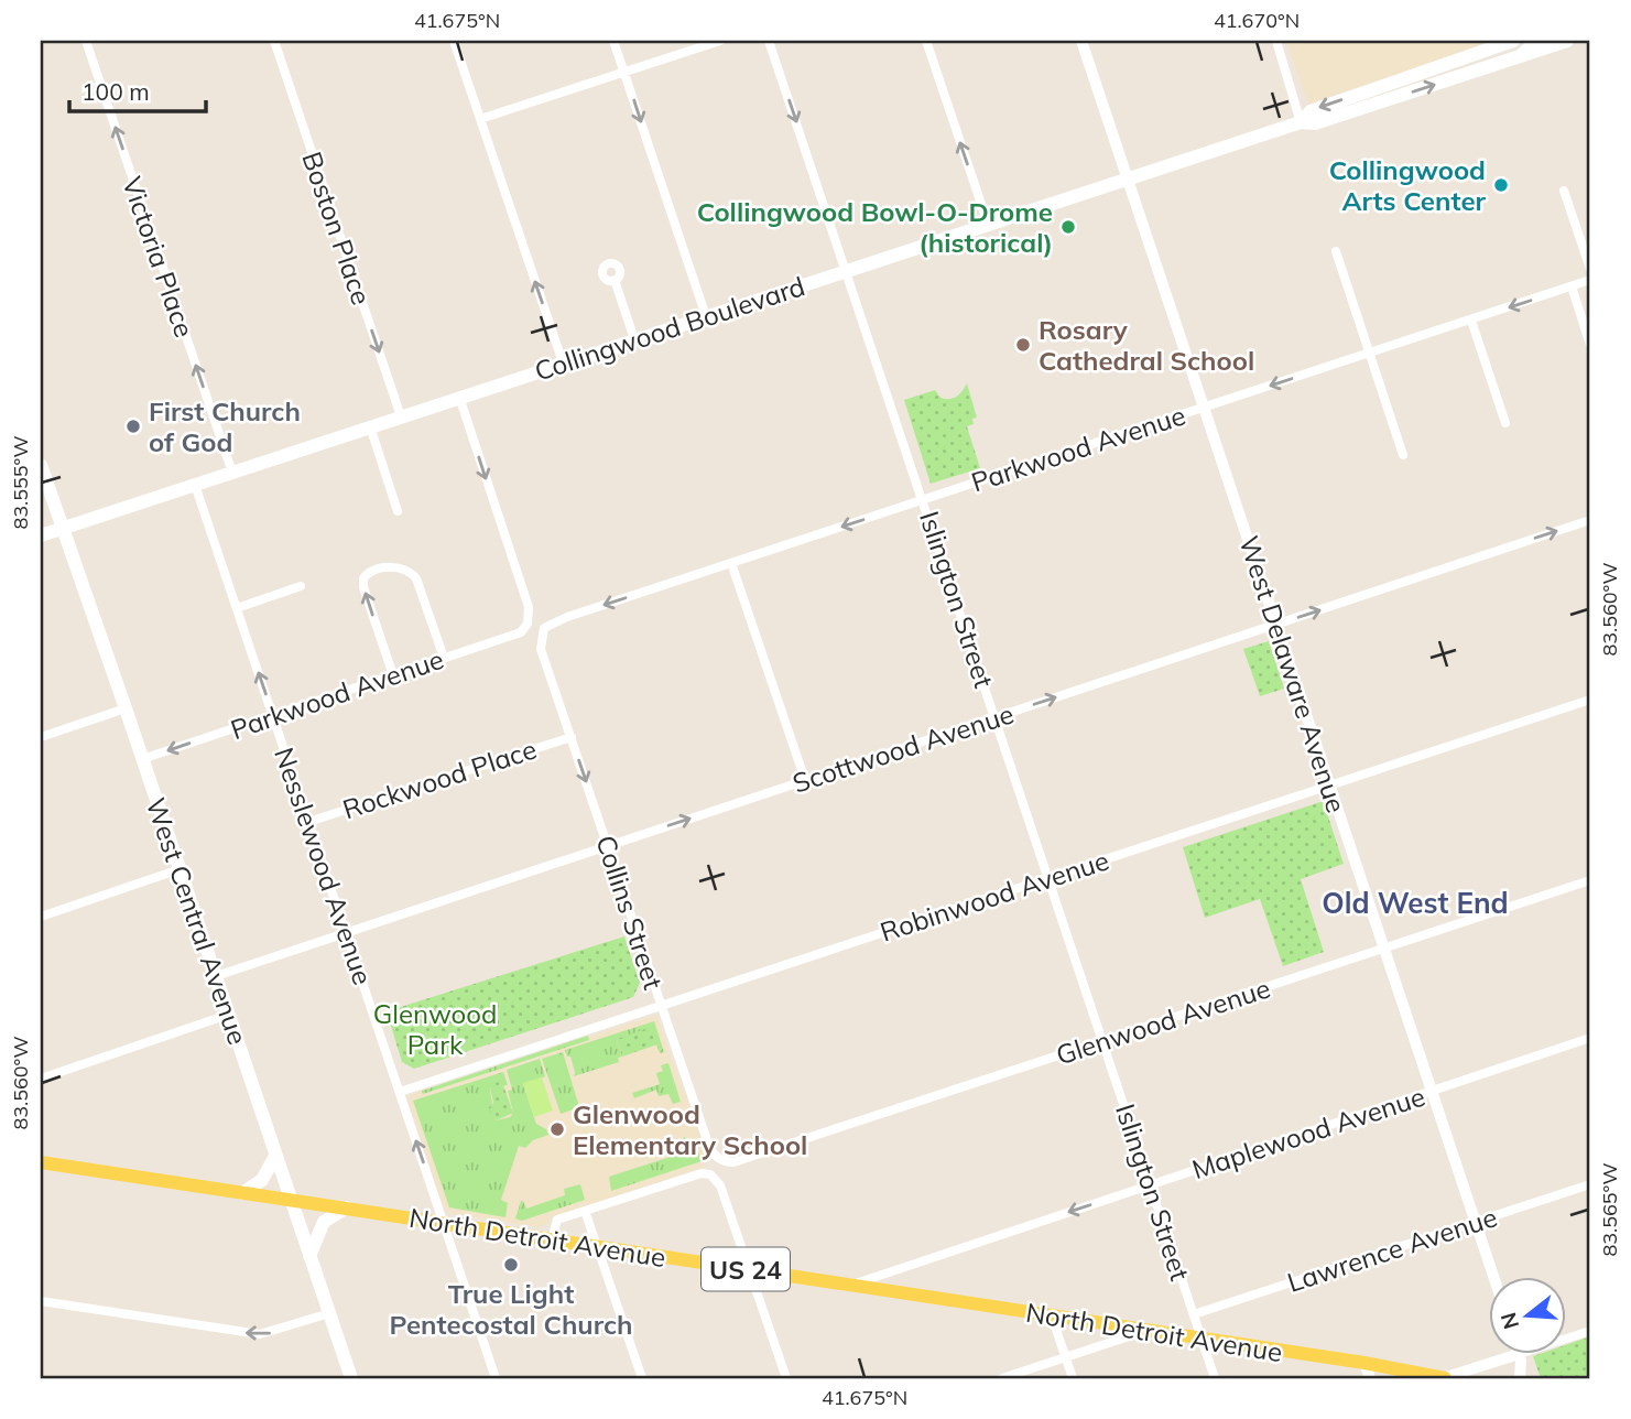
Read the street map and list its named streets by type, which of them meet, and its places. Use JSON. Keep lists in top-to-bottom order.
{
  "streets": {
    "main road": [
      "Collingwood Boulevard",
      "West Central Avenue",
      "North Detroit Avenue",
      "US 24"
    ],
    "street": [
      "Boston Place",
      "Victoria Place",
      "Parkwood Avenue",
      "Islington Street",
      "West Delaware Avenue",
      "Scottwood Avenue",
      "Rockwood Place",
      "Nesslewood Avenue",
      "Robinwood Avenue",
      "Collins Street",
      "Glenwood Avenue",
      "Maplewood Avenue",
      "Lawrence Avenue"
    ]
  },
  "crossings": [
    ["Boston Place", "Collingwood Boulevard"],
    ["Victoria Place", "Collingwood Boulevard"],
    ["Collingwood Boulevard", "Parkwood Avenue"],
    ["Collingwood Boulevard", "Islington Street"],
    ["Collingwood Boulevard", "West Delaware Avenue"],
    ["Collingwood Boulevard", "Nesslewood Avenue"],
    ["Collingwood Boulevard", "West Central Avenue"],
    ["Parkwood Avenue", "Islington Street"],
    ["Parkwood Avenue", "West Delaware Avenue"],
    ["Parkwood Avenue", "Nesslewood Avenue"],
    ["Parkwood Avenue", "Collins Street"],
    ["Parkwood Avenue", "West Central Avenue"],
    ["Islington Street", "Scottwood Avenue"],
    ["Islington Street", "Robinwood Avenue"],
    ["Islington Street", "Glenwood Avenue"],
    ["Islington Street", "Maplewood Avenue"],
    ["Islington Street", "North Detroit Avenue"],
    ["Islington Street", "Lawrence Avenue"],
    ["West Delaware Avenue", "Scottwood Avenue"],
    ["West Delaware Avenue", "Robinwood Avenue"],
    ["West Delaware Avenue", "Glenwood Avenue"],
    ["West Delaware Avenue", "Maplewood Avenue"],
    ["West Delaware Avenue", "Lawrence Avenue"],
    ["Scottwood Avenue", "Nesslewood Avenue"],
    ["Scottwood Avenue", "Collins Street"],
    ["Scottwood Avenue", "West Central Avenue"],
    ["Rockwood Place", "Nesslewood Avenue"],
    ["Rockwood Place", "Collins Street"],
    ["Nesslewood Avenue", "Robinwood Avenue"],
    ["Nesslewood Avenue", "North Detroit Avenue"],
    ["Robinwood Avenue", "Collins Street"],
    ["Collins Street", "Glenwood Avenue"],
    ["West Central Avenue", "North Detroit Avenue"],
    ["Maplewood Avenue", "North Detroit Avenue"]
  ],
  "one_way": [
    "Boston Place",
    "Victoria Place",
    "Parkwood Avenue",
    "Scottwood Avenue",
    "Maplewood Avenue"
  ],
  "districts": ["Old West End"],
  "parks": ["Glenwood Park"],
  "places": [
    "Collingwood Arts Center",
    "Collingwood Bowl-O-Drome (historical)",
    "Rosary Cathedral School",
    "First Church of God",
    "Glenwood Elementary School",
    "True Light Pentecostal Church"
  ],
  "scale_bar": "100 m",
  "north": "left",
  "coordinates": [
    "41.675°N",
    "41.670°N",
    "83.555°W",
    "83.560°W",
    "83.565°W"
  ]
}
